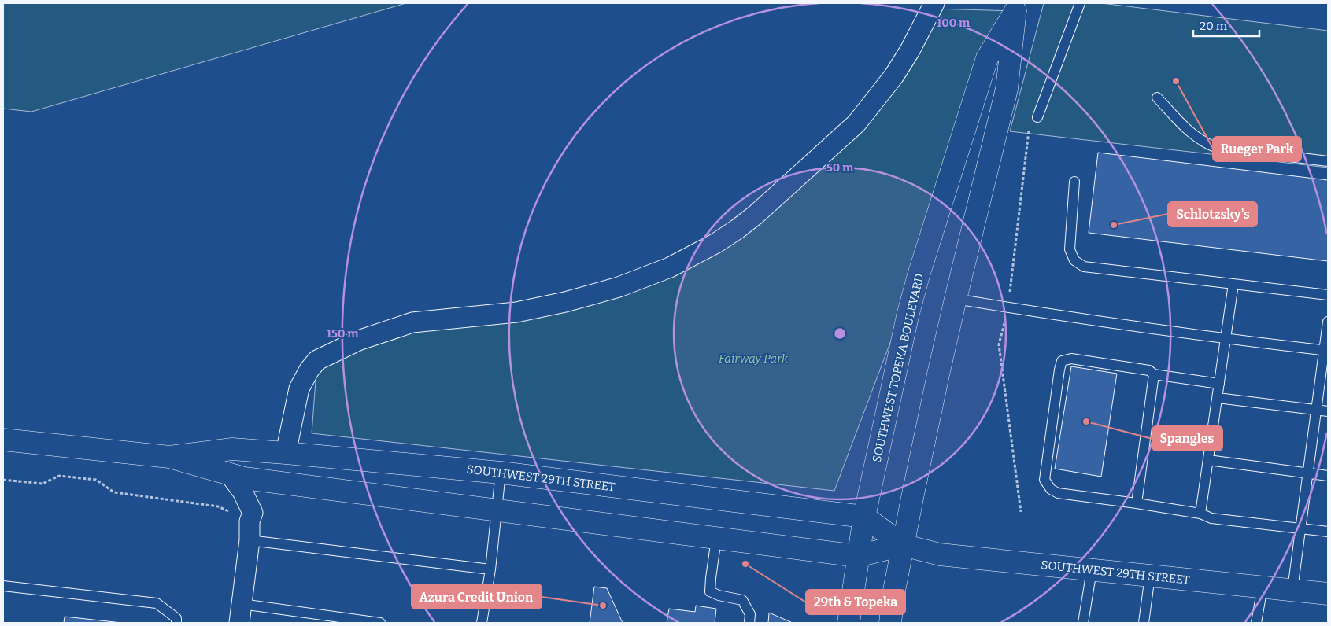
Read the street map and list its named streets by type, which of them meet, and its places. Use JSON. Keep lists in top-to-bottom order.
{
  "streets": {
    "main road": ["SOUTHWEST TOPEKA BOULEVARD", "SOUTHWEST 29TH STREET"]
  },
  "crossings": [
    ["SOUTHWEST TOPEKA BOULEVARD", "SOUTHWEST 29TH STREET"]
  ],
  "parks": ["Fairway Park"],
  "places": [
    "Rueger Park",
    "Schlotzsky's",
    "Spangles",
    "29th & Topeka",
    "Azura Credit Union"
  ],
  "scale_bar": "20 m",
  "rings": ["100 m", "50 m", "150 m"]
}
